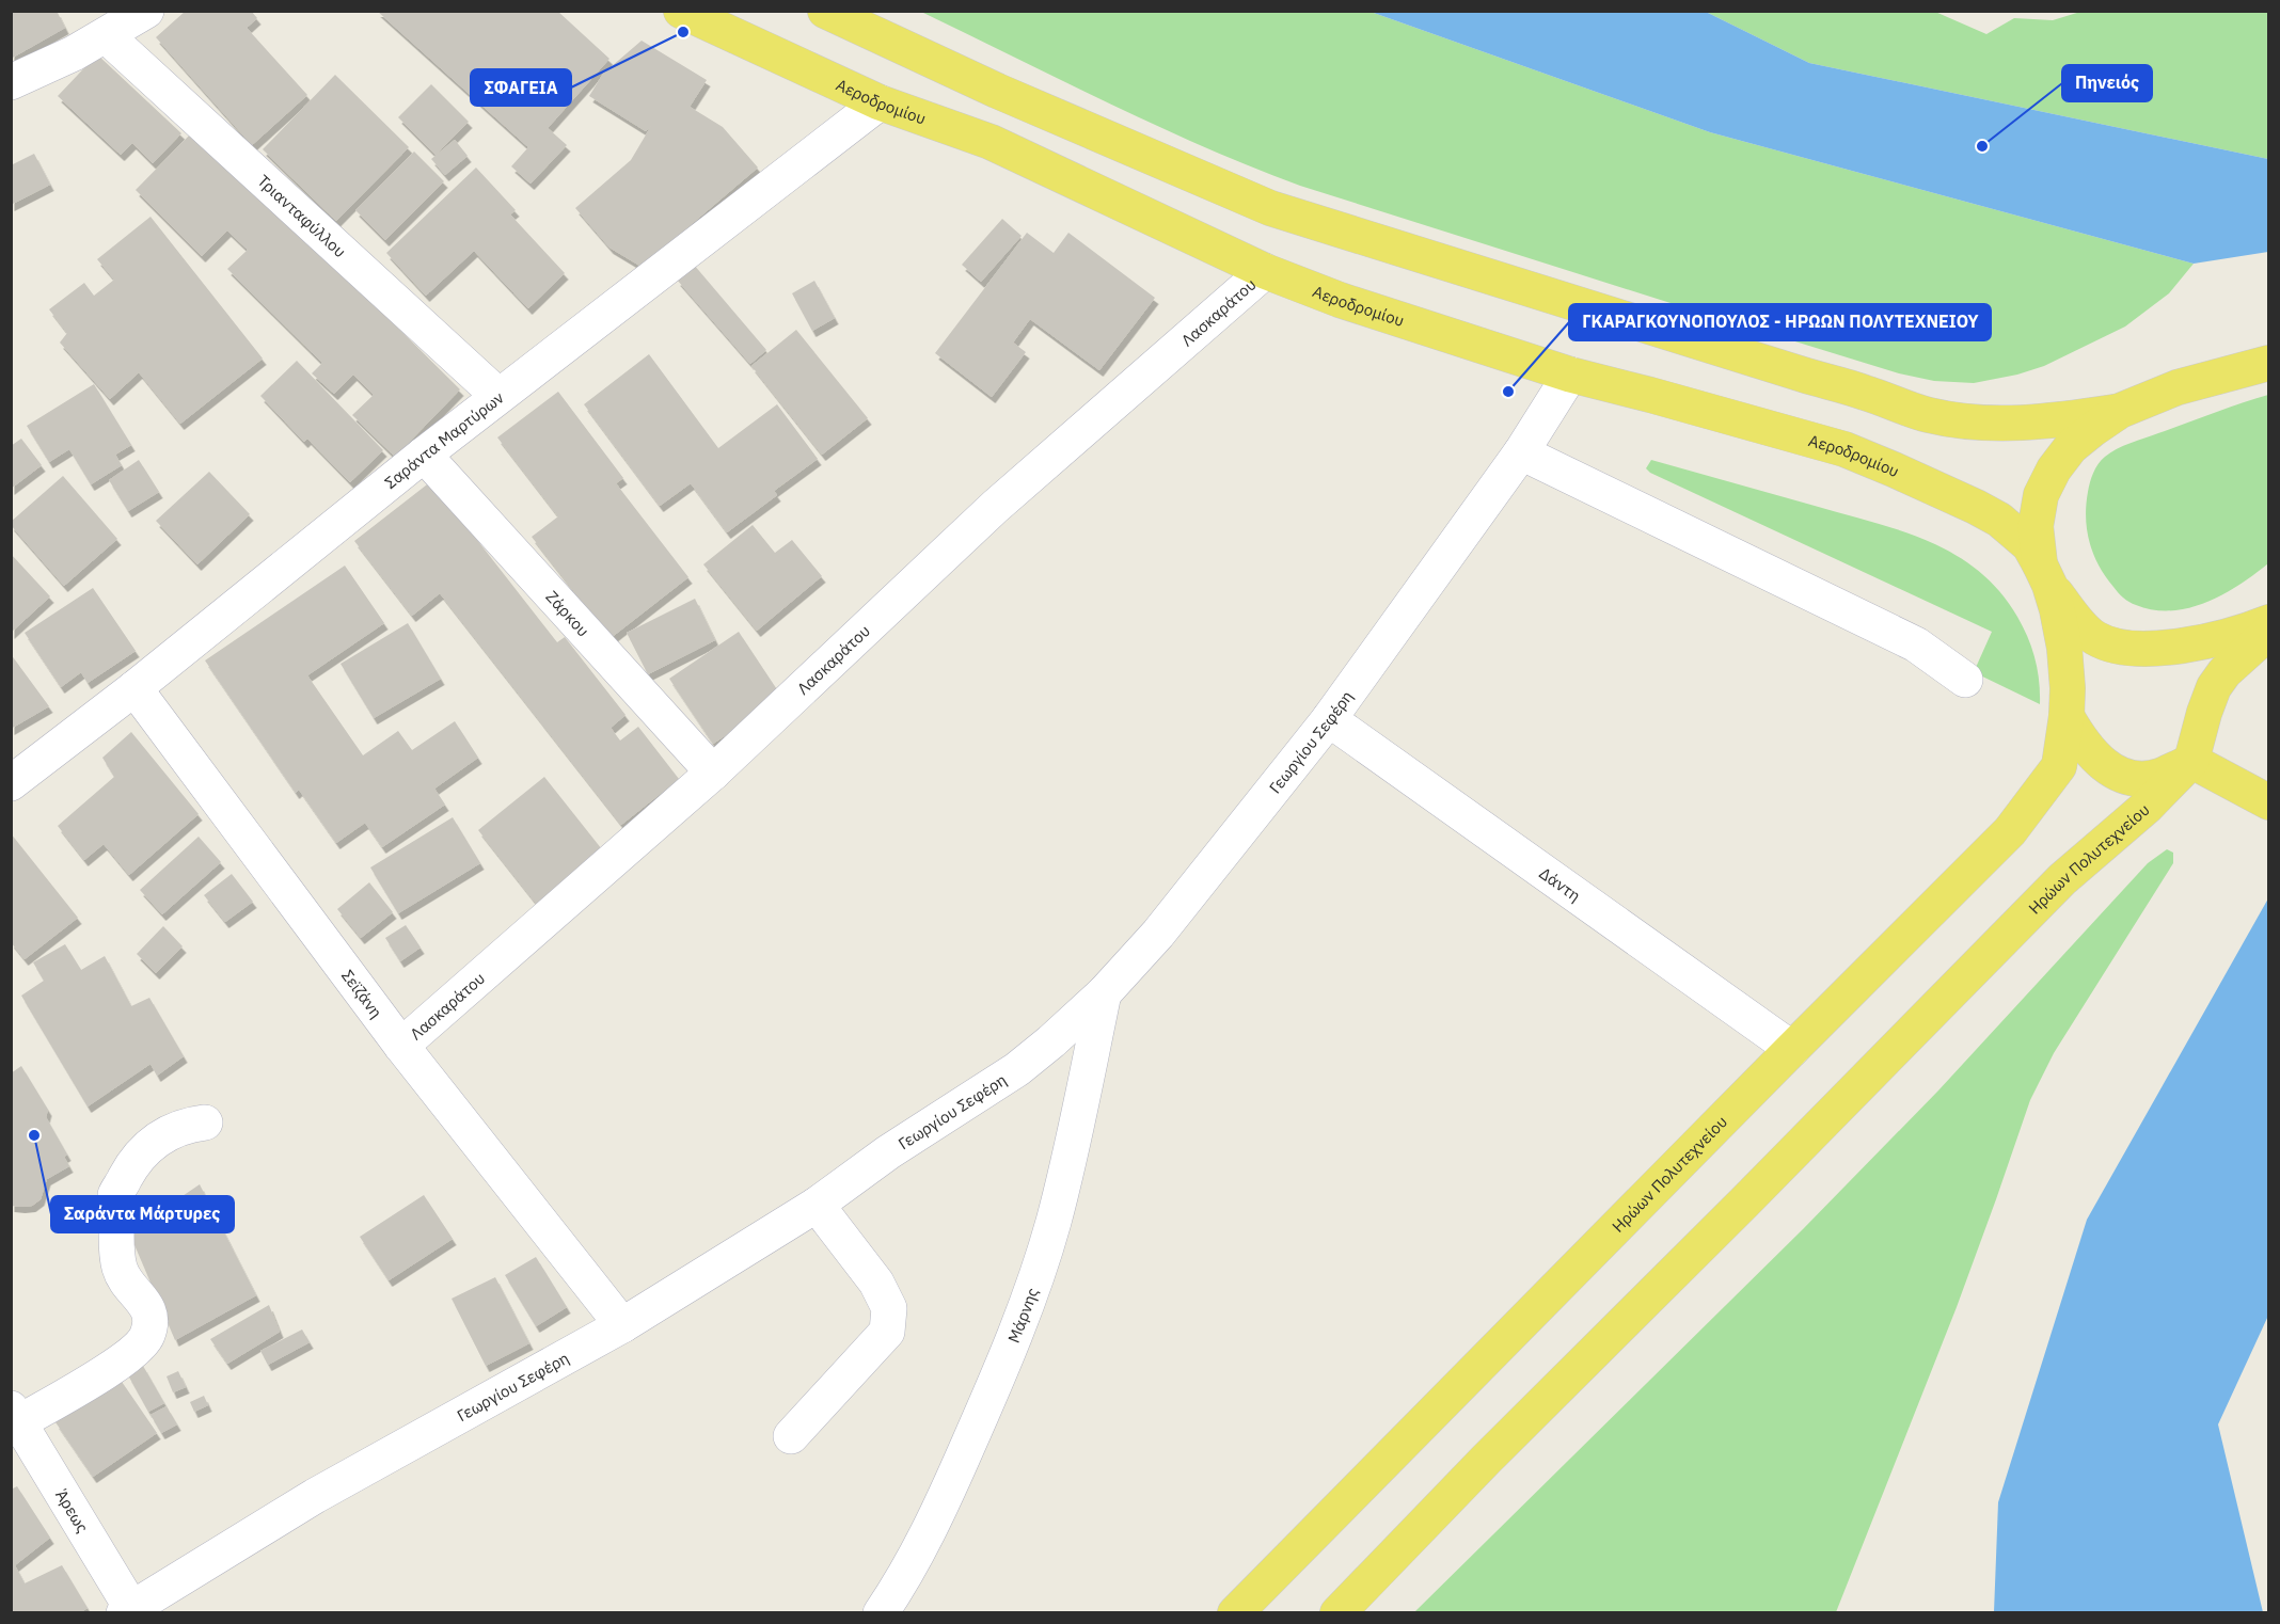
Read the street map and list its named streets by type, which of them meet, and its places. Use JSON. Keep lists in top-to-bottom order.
{
  "streets": {
    "main road": ["Αεροδρομίου", "Ηρώων Πολυτεχνείου"],
    "street": [
      "Τριανταφύλλου",
      "Λασκαράτου",
      "Σαράντα Μαρτύρων",
      "Ζάρκου",
      "Γεωργίου Σεφέρη",
      "Δάντη",
      "Σεϊζάνη",
      "Μάρνης",
      "Άρεως"
    ]
  },
  "crossings": [
    ["Αεροδρομίου", "Λασκαράτου"],
    ["Αεροδρομίου", "Σαράντα Μαρτύρων"],
    ["Αεροδρομίου", "Γεωργίου Σεφέρη"],
    ["Αεροδρομίου", "Ηρώων Πολυτεχνείου"],
    ["Τριανταφύλλου", "Σαράντα Μαρτύρων"],
    ["Λασκαράτου", "Ζάρκου"],
    ["Λασκαράτου", "Σεϊζάνη"],
    ["Σαράντα Μαρτύρων", "Ζάρκου"],
    ["Σαράντα Μαρτύρων", "Σεϊζάνη"],
    ["Γεωργίου Σεφέρη", "Δάντη"],
    ["Γεωργίου Σεφέρη", "Σεϊζάνη"],
    ["Γεωργίου Σεφέρη", "Μάρνης"],
    ["Γεωργίου Σεφέρη", "Άρεως"],
    ["Ηρώων Πολυτεχνείου", "Δάντη"]
  ],
  "places": [
    "ΣΦΑΓΕΙΑ",
    "Πηνειός",
    "ΓΚΑΡΑΓΚΟΥΝΟΠΟΥΛΟΣ - ΗΡΩΩΝ ΠΟΛΥΤΕΧΝΕΙΟΥ",
    "Σαράντα Μάρτυρες"
  ]
}
